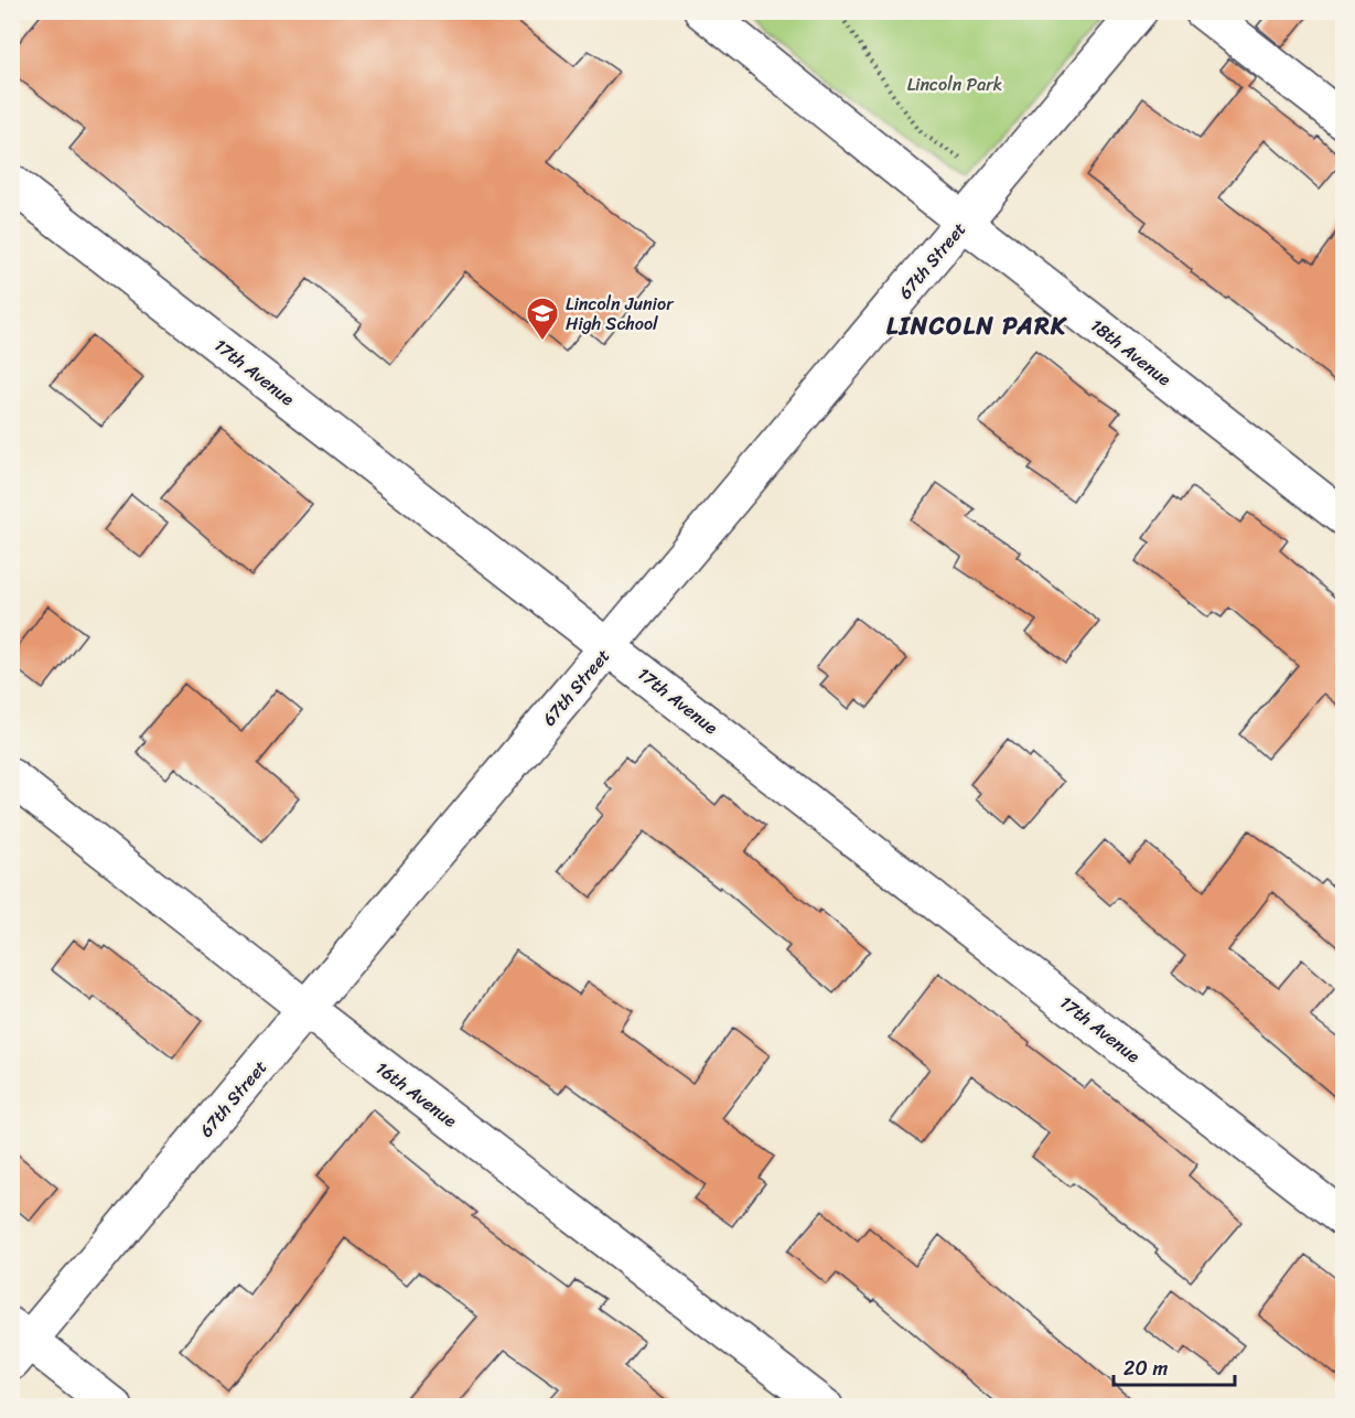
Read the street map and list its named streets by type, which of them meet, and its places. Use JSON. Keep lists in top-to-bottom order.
{
  "streets": {
    "street": [
      "67th Street",
      "18th Avenue",
      "17th Avenue",
      "16th Avenue"
    ]
  },
  "crossings": [
    ["67th Street", "18th Avenue"],
    ["67th Street", "17th Avenue"],
    ["67th Street", "16th Avenue"]
  ],
  "districts": ["LINCOLN PARK"],
  "parks": ["Lincoln Park"],
  "places": {
    "school or university": ["Lincoln Junior High School"]
  },
  "scale_bar": "20 m"
}
